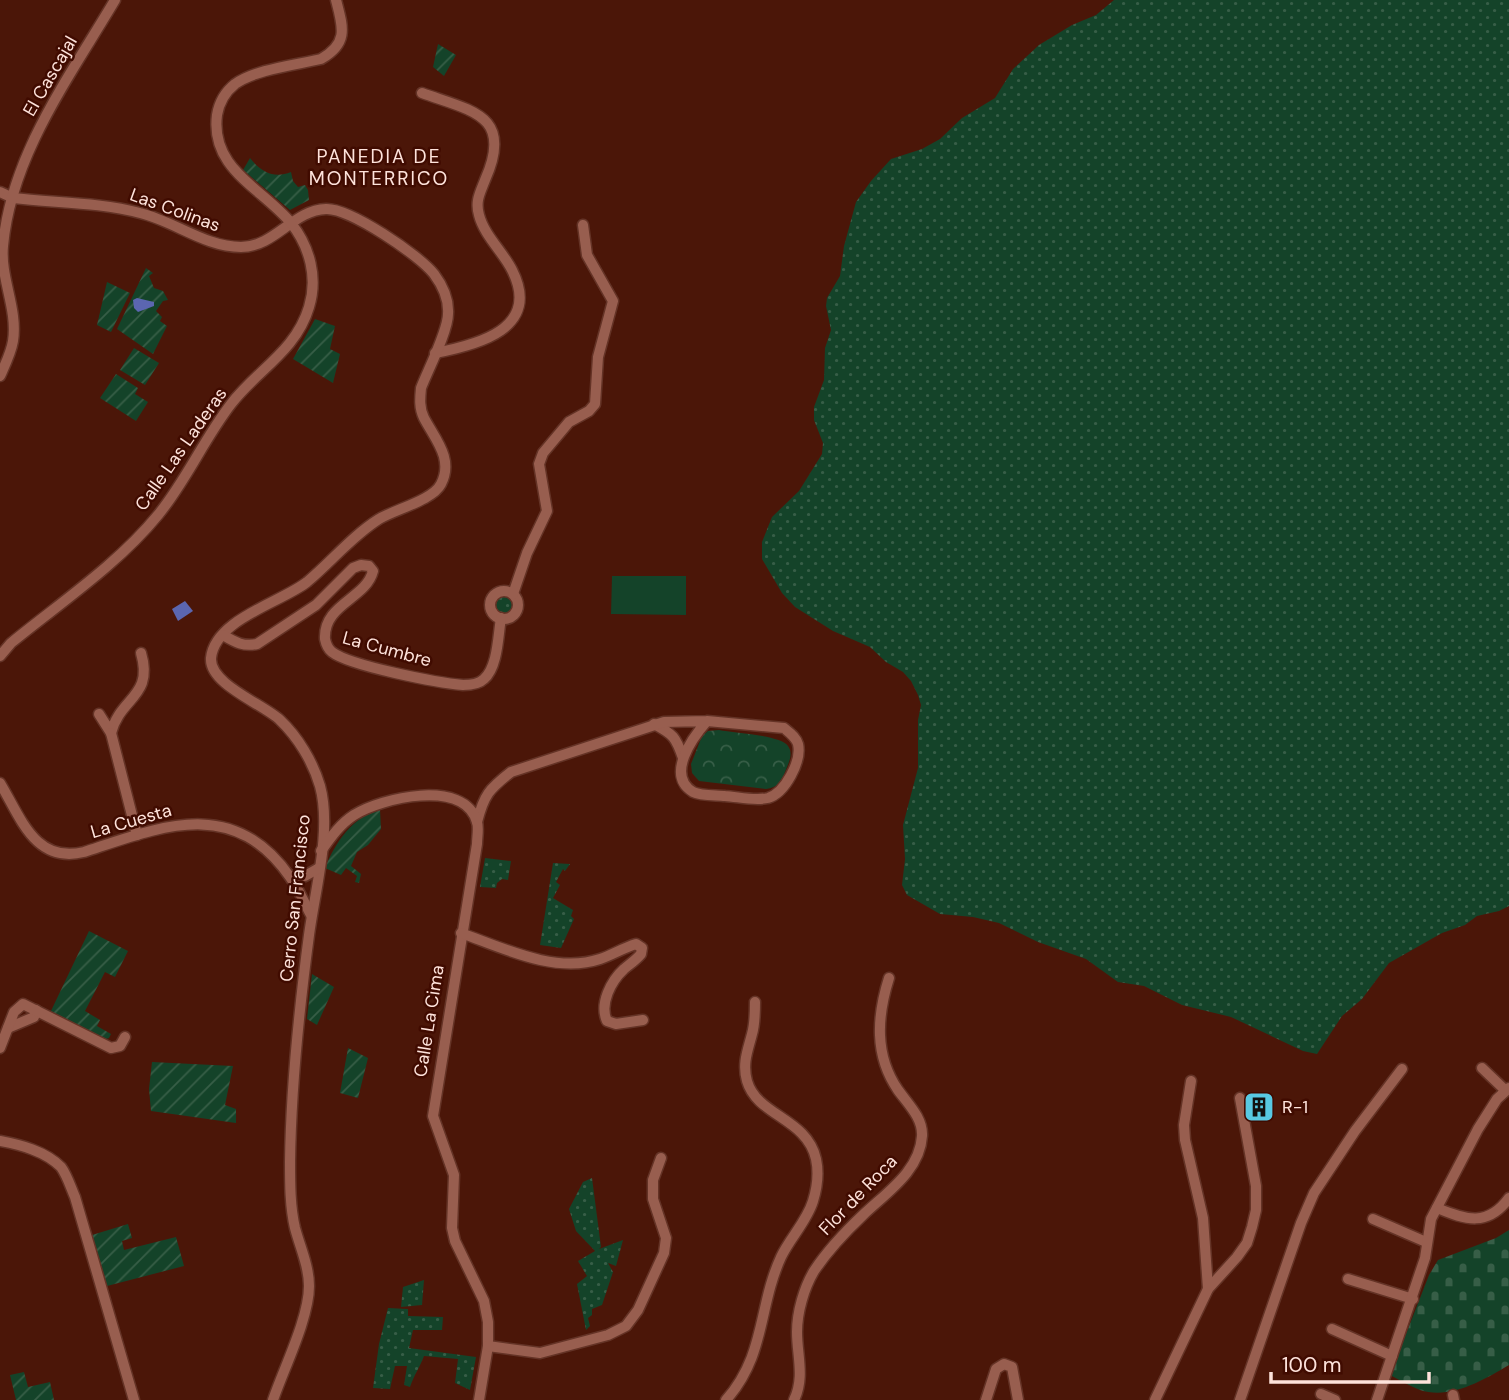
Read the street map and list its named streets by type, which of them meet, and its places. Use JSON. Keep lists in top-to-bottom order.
{
  "streets": {
    "street": [
      "El Cascajal",
      "Las Colinas",
      "Calle Las Laderas",
      "La Cumbre",
      "La Cuesta",
      "Cerro San Francisco",
      "Calle La Cima",
      "Flor de Roca"
    ]
  },
  "crossings": [
    ["El Cascajal", "Las Colinas"],
    ["Las Colinas", "Calle Las Laderas"],
    ["La Cumbre", "Cerro San Francisco"],
    ["La Cuesta", "Cerro San Francisco"]
  ],
  "districts": ["PANEDIA DE MONTERRICO"],
  "places": {
    "building": ["R-1"]
  },
  "scale_bar": "100 m"
}
